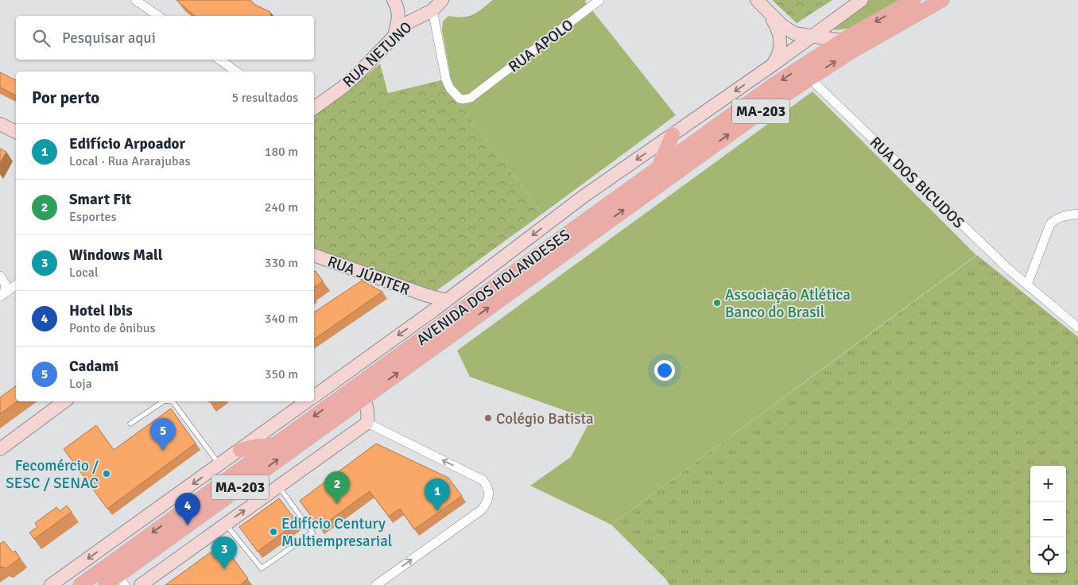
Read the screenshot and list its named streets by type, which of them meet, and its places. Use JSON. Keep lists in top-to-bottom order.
{
  "streets": {
    "main road": [
      "RUA NETUNO",
      "MA-203",
      "RUA JÚPITER",
      "AVENIDA DOS HOLANDESES"
    ],
    "street": ["RUA APOLO", "RUA DOS BICUDOS"]
  },
  "crossings": [
    ["RUA APOLO", "RUA NETUNO"],
    ["RUA DOS BICUDOS", "AVENIDA DOS HOLANDESES"],
    ["RUA JÚPITER", "AVENIDA DOS HOLANDESES"]
  ],
  "places": [
    "Associação Atlética Banco do Brasil",
    "Colégio Batista",
    "Fecomércio / SESC / SENAC",
    "Edifício Century Multiempresarial"
  ],
  "page": {
    "search": "Pesquisar aqui",
    "heading": ["Por perto", "5 resultados"],
    "list": [
      {
        "mark": "1",
        "name": "Edifício Arpoador",
        "note": "Local · Rua Ararajubas",
        "value": "180 m"
      },
      {
        "mark": "2",
        "name": "Smart Fit",
        "note": "Esportes",
        "value": "240 m"
      },
      {
        "mark": "3",
        "name": "Windows Mall",
        "note": "Local",
        "value": "330 m"
      },
      {
        "mark": "4",
        "name": "Hotel Ibis",
        "note": "Ponto de ônibus",
        "value": "340 m"
      },
      {
        "mark": "5",
        "name": "Cadami",
        "note": "Loja",
        "value": "350 m"
      }
    ],
    "pins": [
      "5",
      "2",
      "1",
      "4",
      "3"
    ],
    "map_buttons": ["+", "−"]
  }
}
